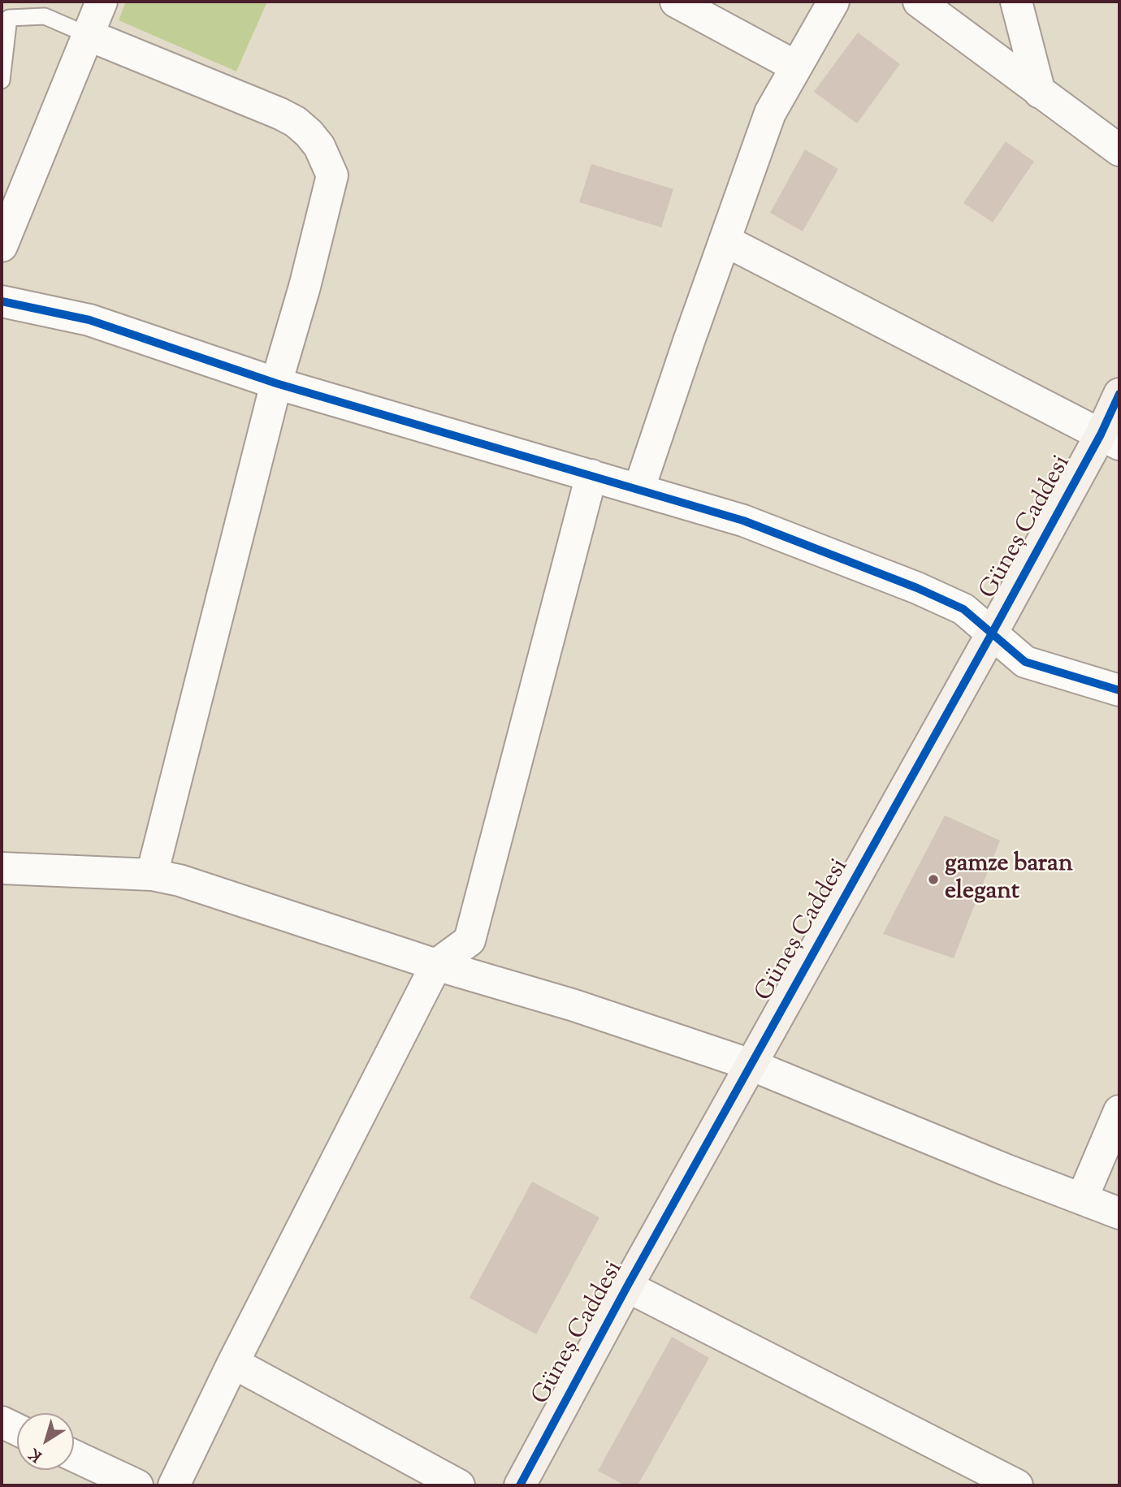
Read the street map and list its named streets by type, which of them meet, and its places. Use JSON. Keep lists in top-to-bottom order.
{
  "streets": {
    "street": ["Güneş Caddesi"]
  },
  "places": ["gamze baran elegant"],
  "north": "bottom left"
}
